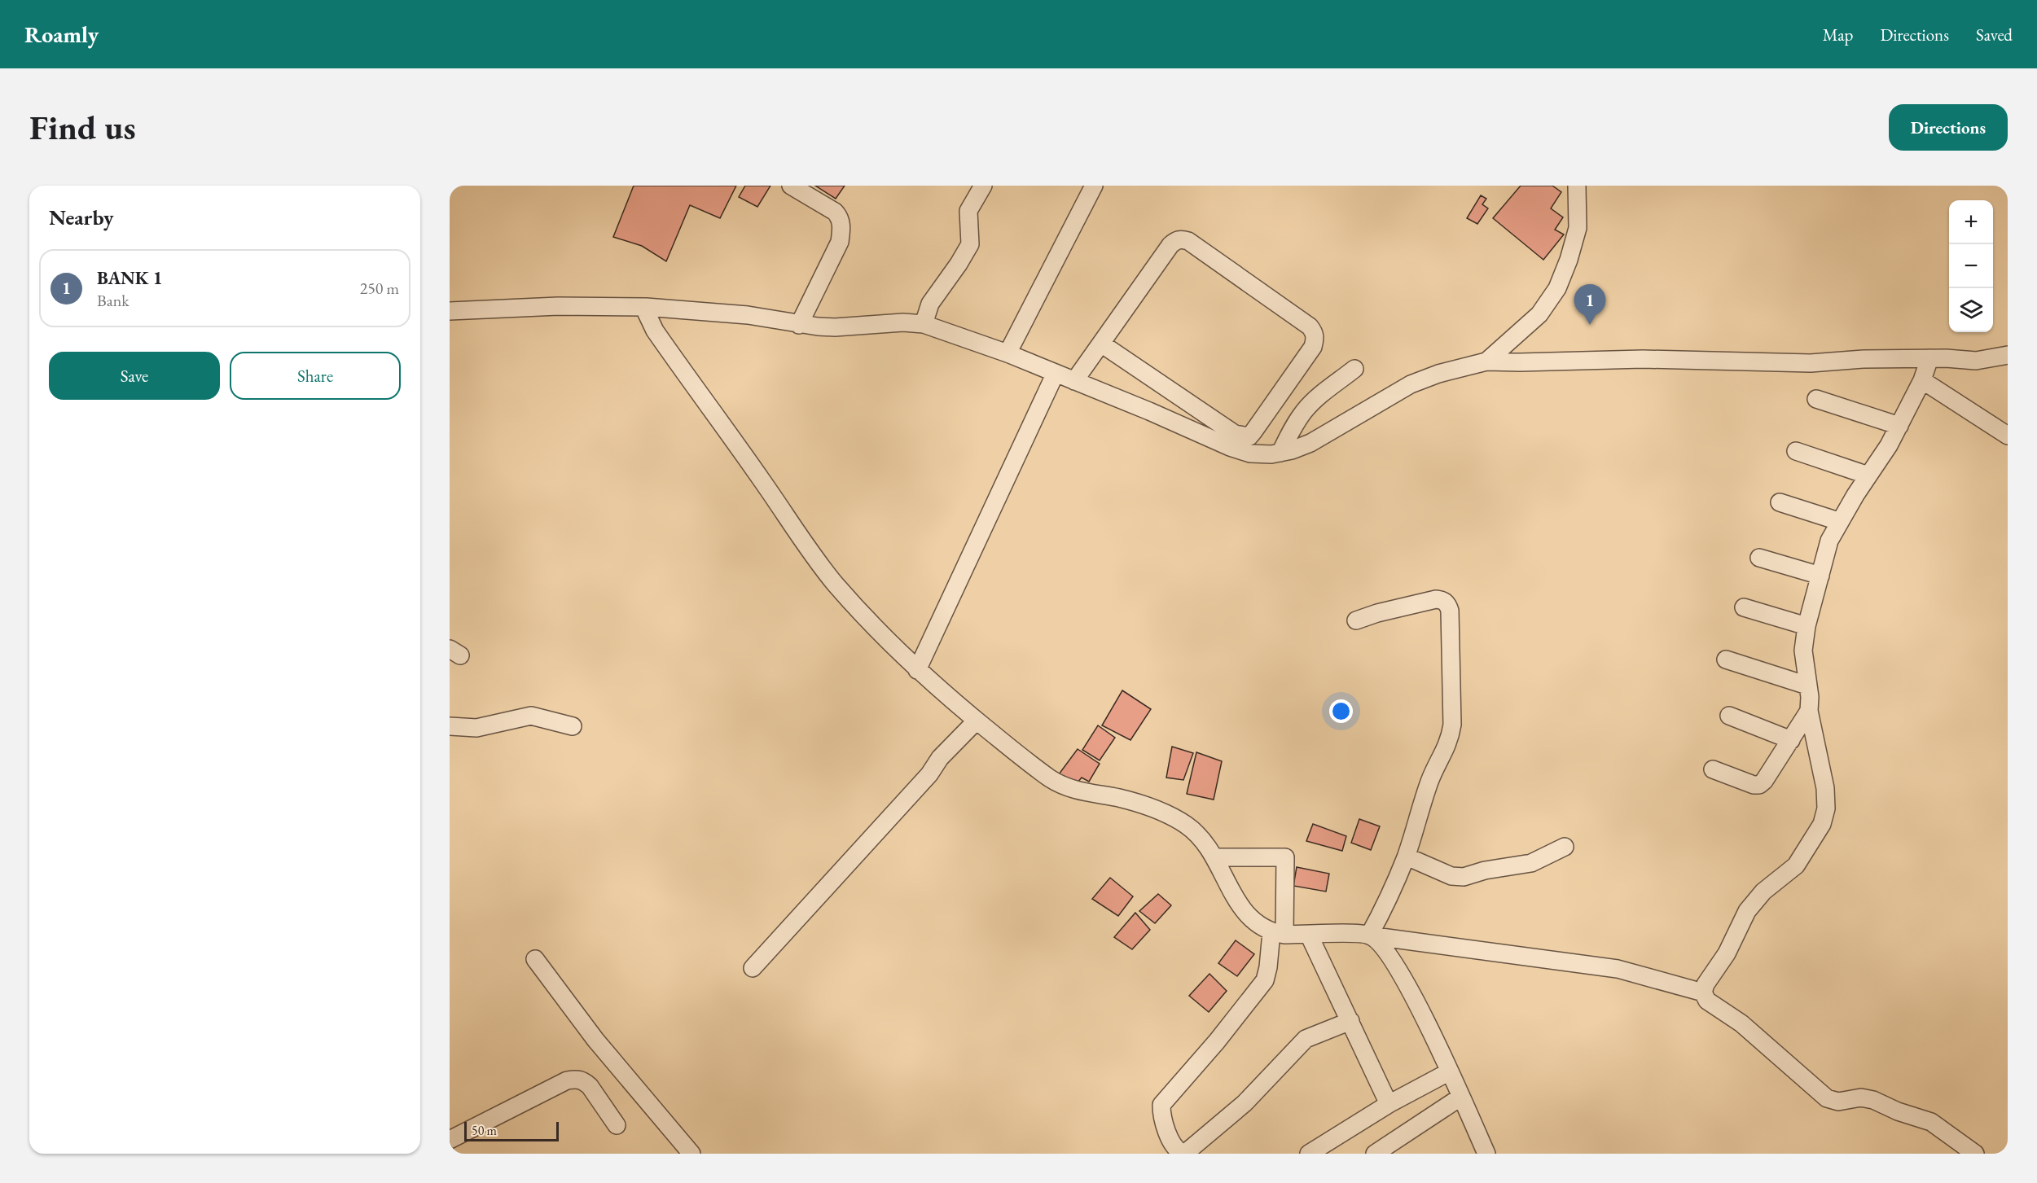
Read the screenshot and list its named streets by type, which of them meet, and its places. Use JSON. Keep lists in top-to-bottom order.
{
  "scale_bar": "50 m",
  "page": {
    "header": "Roamly",
    "nav": ["Map", "Directions", "Saved"],
    "buttons": [
      "Directions",
      ["Save", "Share"]
    ],
    "title": "Find us",
    "heading": "Nearby",
    "map_buttons": ["+", "−"],
    "list": [
      {
        "mark": "1",
        "name": "BANK 1",
        "note": "Bank",
        "value": "250 m"
      }
    ],
    "pins": "1",
    "scale": "50 m"
  }
}
